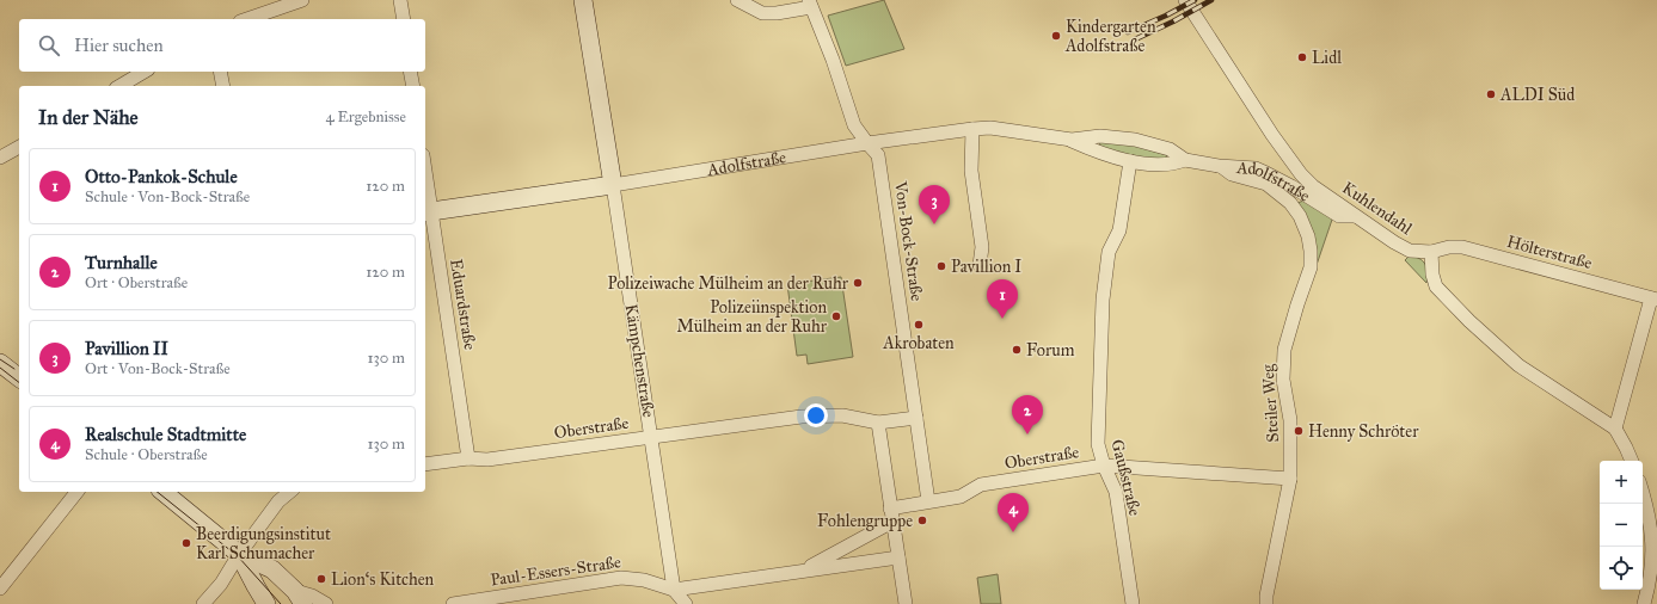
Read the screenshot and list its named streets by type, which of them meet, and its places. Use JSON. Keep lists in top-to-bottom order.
{
  "streets": {
    "street": [
      "Adolfstraße",
      "Kuhlendahl",
      "Von-Bock-Straße",
      "Hölterstraße",
      "Eduardstraße",
      "Kämpchenstraße",
      "Steiler Weg",
      "Oberstraße",
      "Gaußstraße",
      "Paul-Essers-Straße"
    ]
  },
  "crossings": [
    ["Adolfstraße", "Kuhlendahl"],
    ["Adolfstraße", "Von-Bock-Straße"],
    ["Adolfstraße", "Eduardstraße"],
    ["Adolfstraße", "Kämpchenstraße"],
    ["Adolfstraße", "Steiler Weg"],
    ["Adolfstraße", "Gaußstraße"],
    ["Kuhlendahl", "Hölterstraße"],
    ["Von-Bock-Straße", "Oberstraße"],
    ["Eduardstraße", "Oberstraße"],
    ["Kämpchenstraße", "Oberstraße"],
    ["Kämpchenstraße", "Paul-Essers-Straße"],
    ["Steiler Weg", "Oberstraße"],
    ["Oberstraße", "Gaußstraße"]
  ],
  "places": [
    "Kindergarten Adolfstraße",
    "Lidl",
    "ALDI Süd",
    "Pavillion I",
    "Polizeiwache Mülheim an der Ruhr",
    "Polizeiinspektion Mülheim an der Ruhr",
    "Akrobaten",
    "Forum",
    "Henny Schröter",
    "Fohlengruppe",
    "Beerdigungsinstitut Karl Schumacher",
    "Lion‘s Kitchen"
  ],
  "page": {
    "search": "Hier suchen",
    "heading": ["In der Nähe", "4 Ergebnisse"],
    "list": [
      {
        "mark": "1",
        "name": "Otto-Pankok-Schule",
        "note": "Schule · Von-Bock-Straße",
        "value": "120 m"
      },
      {
        "mark": "2",
        "name": "Turnhalle",
        "note": "Ort · Oberstraße",
        "value": "120 m"
      },
      {
        "mark": "3",
        "name": "Pavillion II",
        "note": "Ort · Von-Bock-Straße",
        "value": "130 m"
      },
      {
        "mark": "4",
        "name": "Realschule Stadtmitte",
        "note": "Schule · Oberstraße",
        "value": "130 m"
      }
    ],
    "pins": [
      "3",
      "1",
      "2",
      "4"
    ],
    "map_buttons": ["+", "−"]
  }
}
